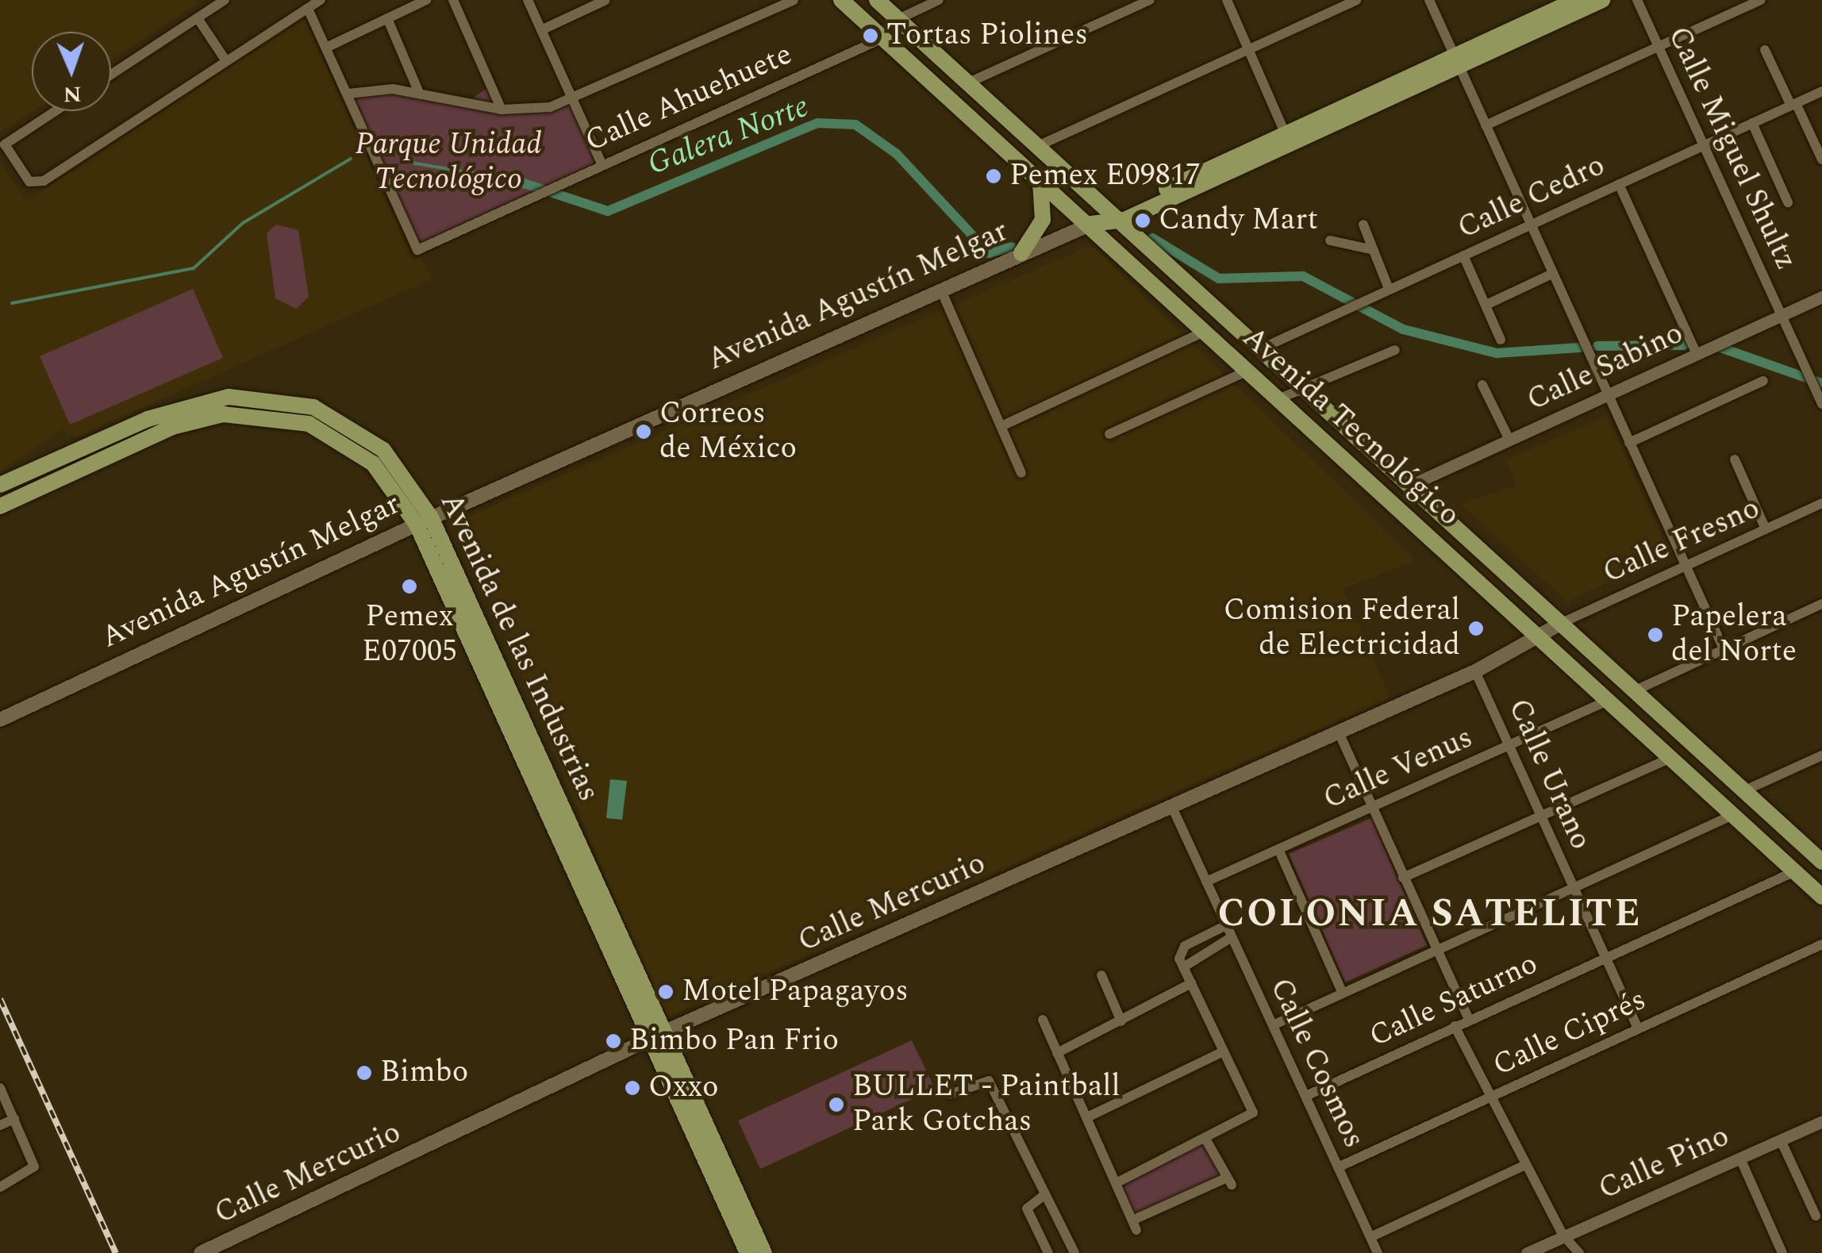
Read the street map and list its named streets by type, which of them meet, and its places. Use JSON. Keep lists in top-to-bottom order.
{
  "streets": {
    "main road": [
      "Avenida Agustín Melgar",
      "Avenida Tecnológico",
      "Avenida de las Industrias",
      "Calle Mercurio"
    ],
    "street": [
      "Calle Ahuehuete",
      "Calle Miguel Shultz",
      "Calle Cedro",
      "Calle Sabino",
      "Calle Fresno",
      "Calle Venus",
      "Calle Urano",
      "Calle Saturno",
      "Calle Ciprés",
      "Calle Cosmos",
      "Calle Pino"
    ]
  },
  "crossings": [
    ["Calle Ahuehuete", "Avenida Tecnológico"],
    ["Calle Miguel Shultz", "Calle Cedro"],
    ["Calle Miguel Shultz", "Calle Sabino"],
    ["Calle Cedro", "Avenida Tecnológico"],
    ["Avenida Agustín Melgar", "Avenida Tecnológico"],
    ["Avenida Agustín Melgar", "Avenida de las Industrias"],
    ["Calle Sabino", "Avenida Tecnológico"],
    ["Avenida Tecnológico", "Calle Fresno"],
    ["Avenida Tecnológico", "Calle Venus"],
    ["Avenida Tecnológico", "Calle Mercurio"],
    ["Avenida Tecnológico", "Calle Saturno"],
    ["Calle Fresno", "Calle Mercurio"],
    ["Avenida de las Industrias", "Calle Mercurio"],
    ["Calle Venus", "Calle Urano"],
    ["Calle Venus", "Calle Cosmos"],
    ["Calle Urano", "Calle Mercurio"],
    ["Calle Urano", "Calle Saturno"],
    ["Calle Urano", "Calle Ciprés"],
    ["Calle Mercurio", "Calle Cosmos"],
    ["Calle Saturno", "Calle Cosmos"],
    ["Calle Ciprés", "Calle Cosmos"]
  ],
  "districts": ["COLONIA SATELITE"],
  "water": ["Galera Norte"],
  "parks": ["Parque Unidad Tecnológico"],
  "places": [
    "Tortas Piolines",
    "Pemex E09817",
    "Candy Mart",
    "Correos de México",
    "Pemex E07005",
    "Comision Federal de Electricidad",
    "Papelera del Norte",
    "Motel Papagayos",
    "Bimbo Pan Frio",
    "Bimbo",
    "Oxxo",
    "BULLET - Paintball Park Gotchas"
  ],
  "north": "bottom"
}
